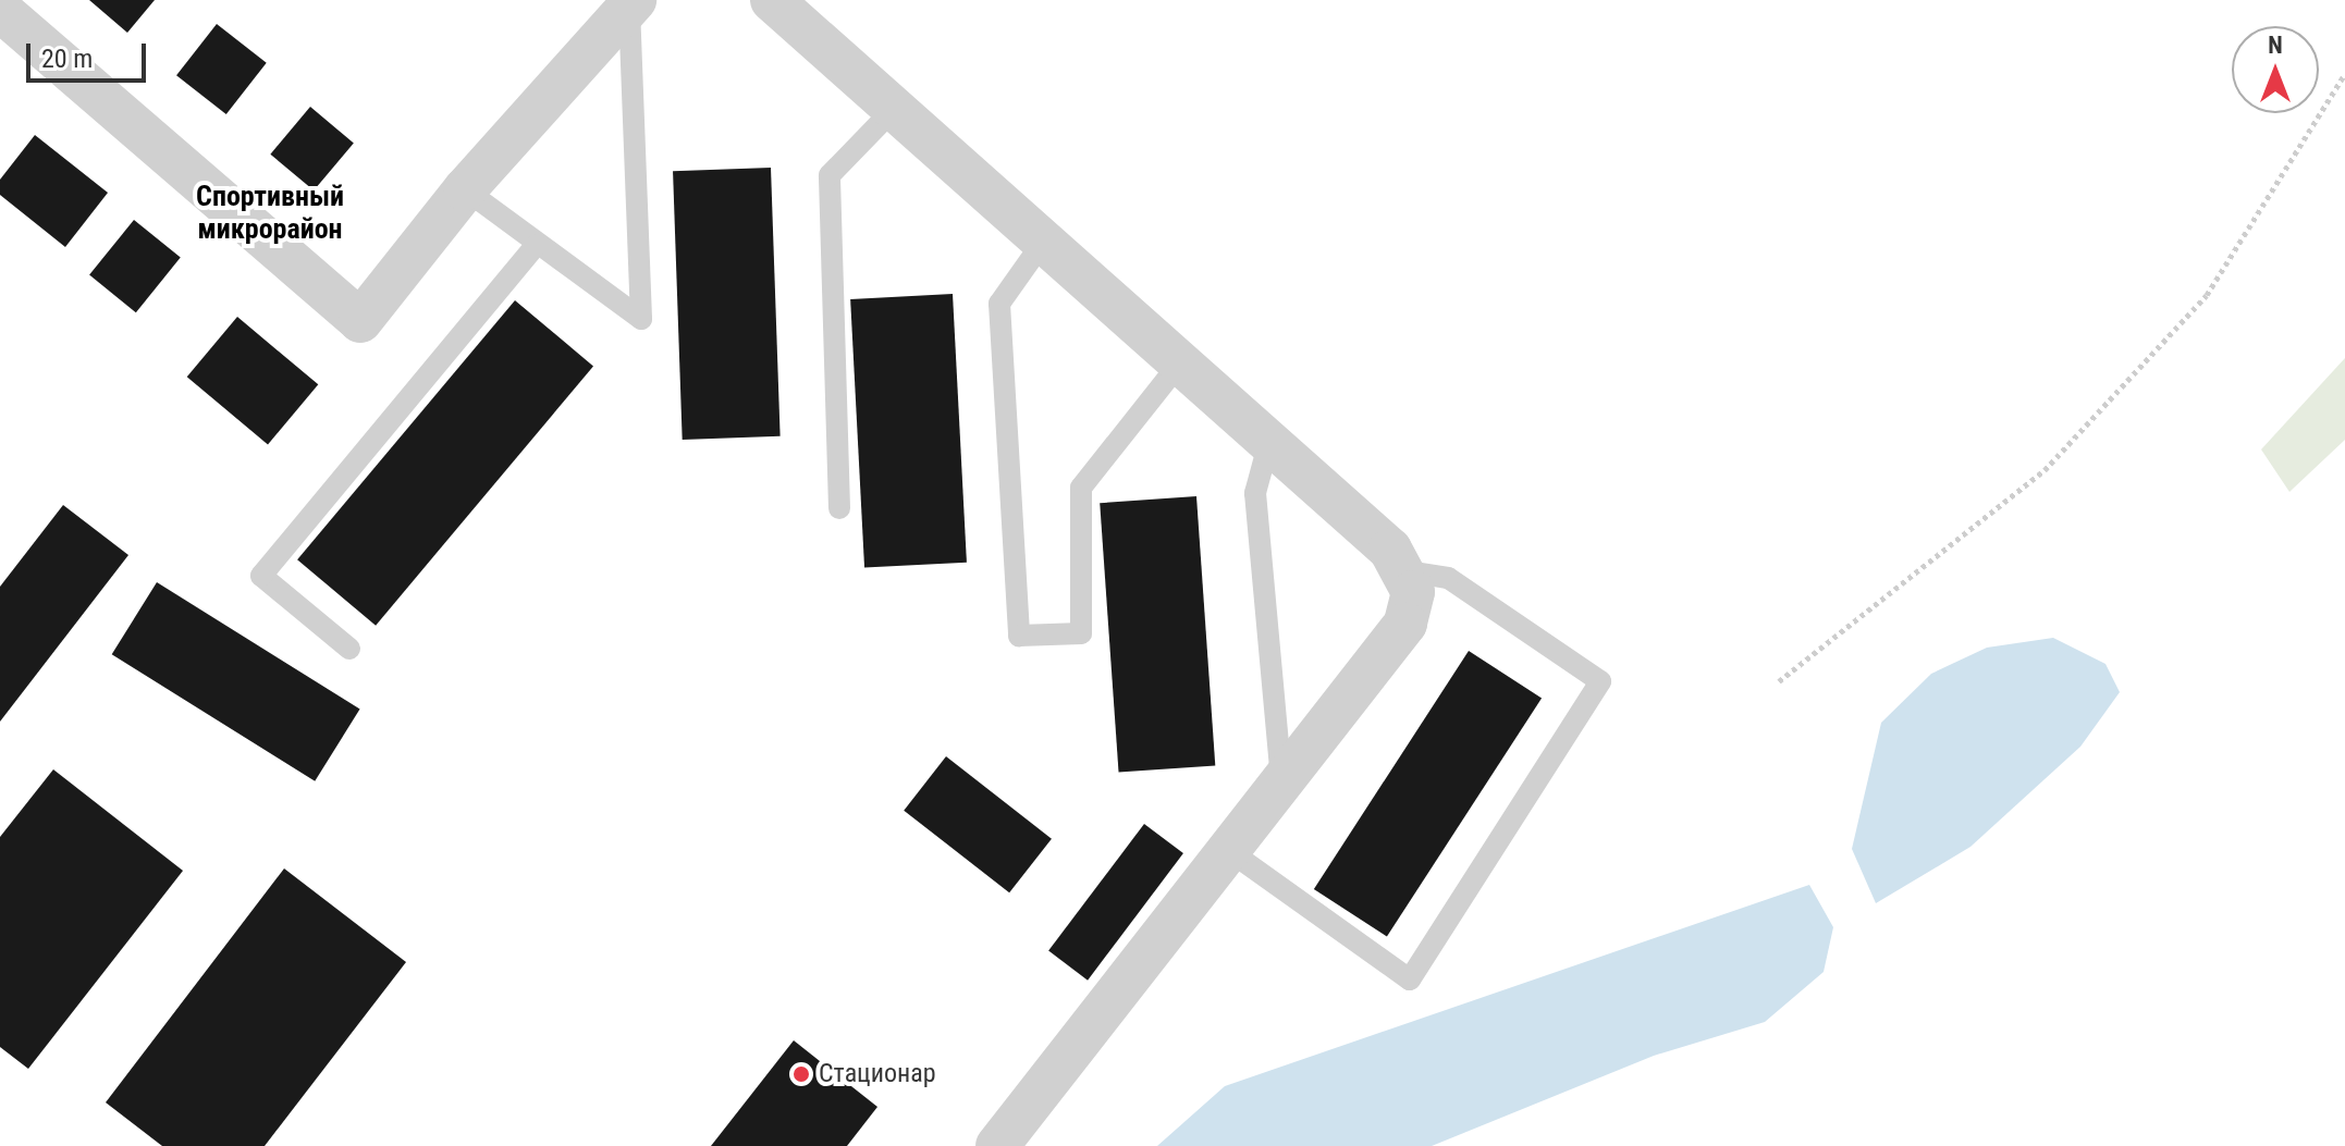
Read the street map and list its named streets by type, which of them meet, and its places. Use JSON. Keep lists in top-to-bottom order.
{
  "districts": ["Спортивный микрорайон"],
  "places": ["Стационар"],
  "scale_bar": "20 m",
  "north": "top"
}
